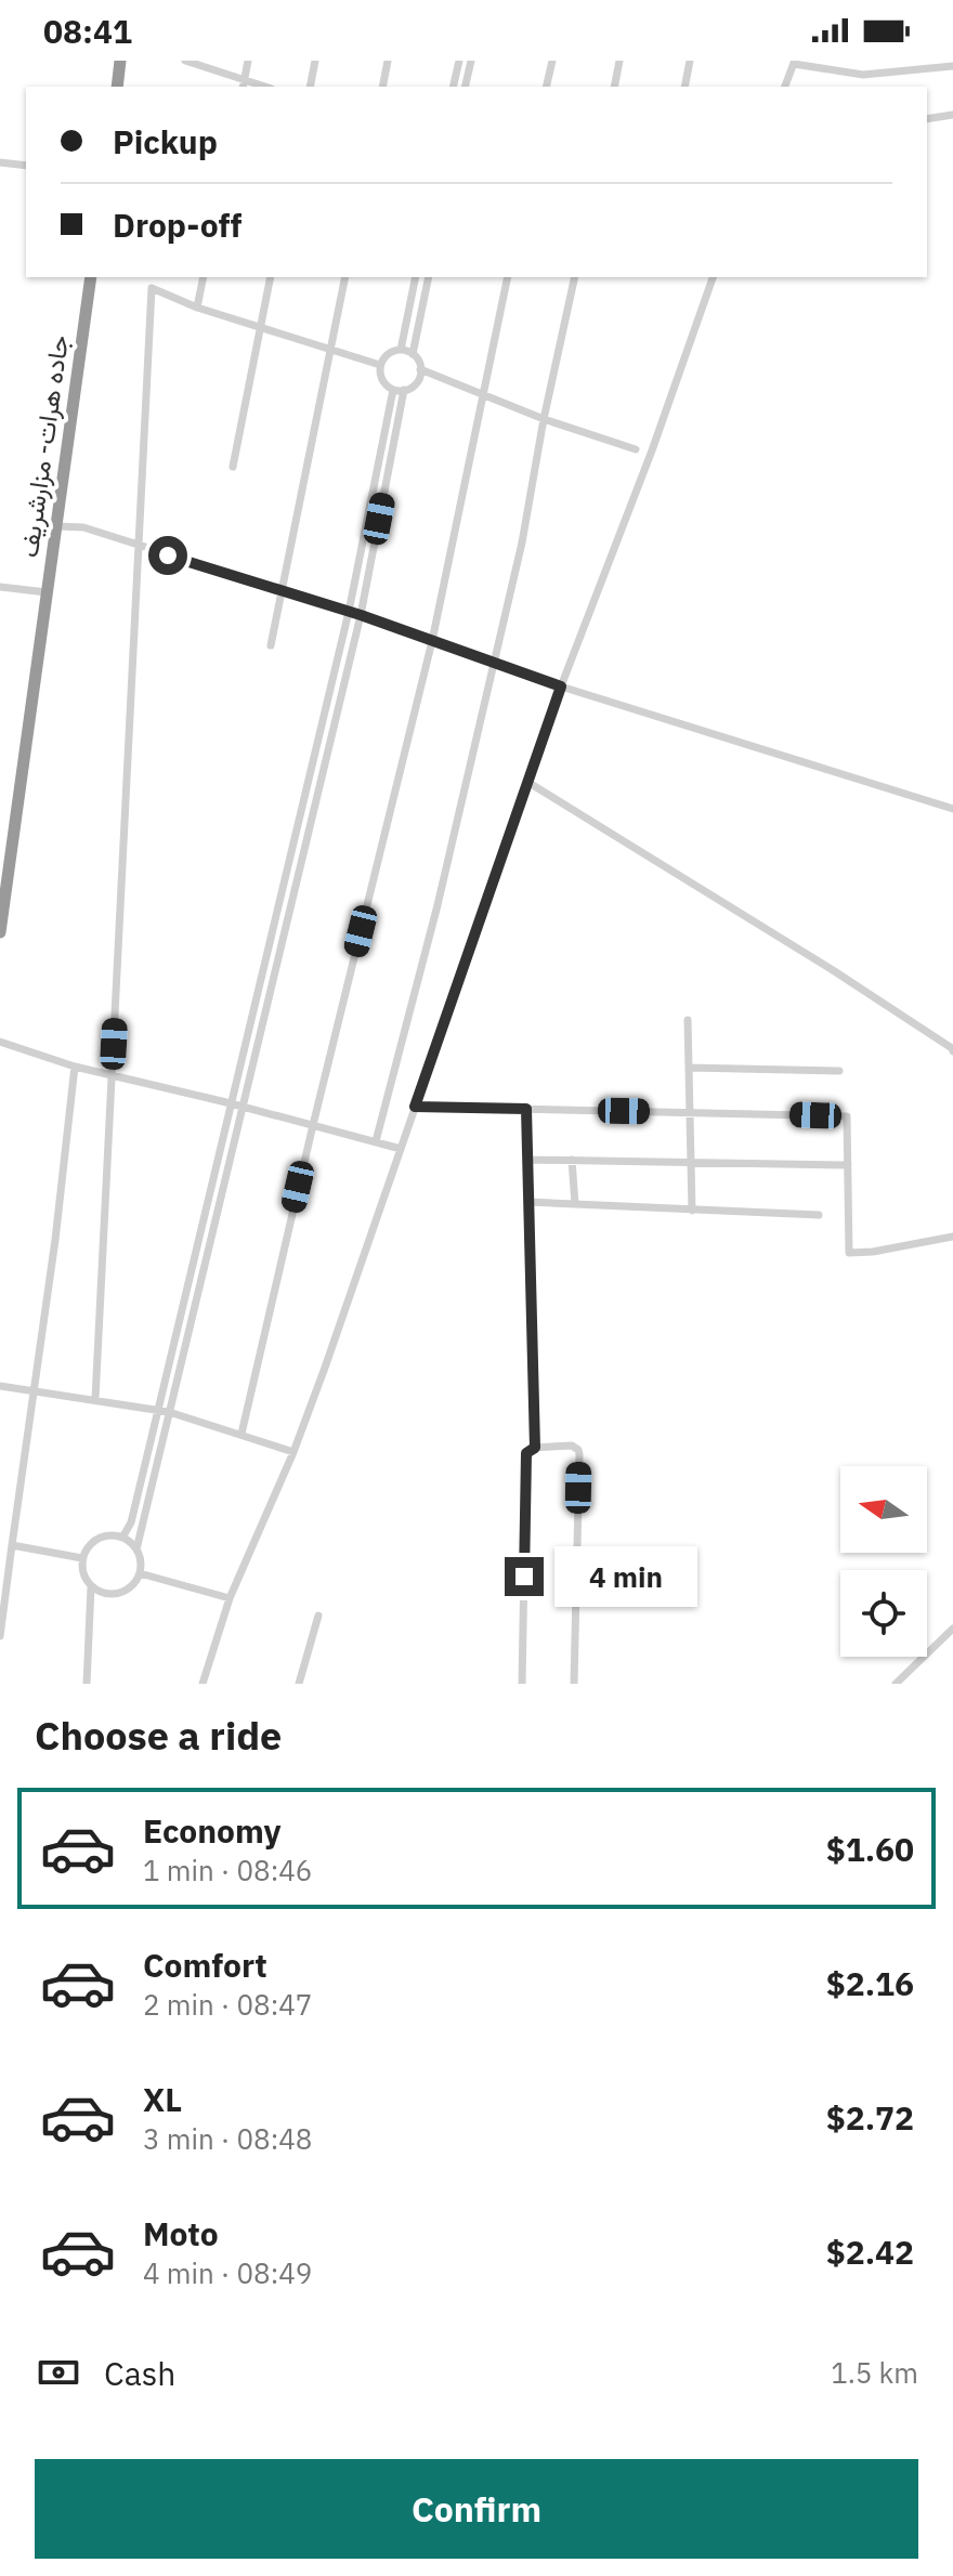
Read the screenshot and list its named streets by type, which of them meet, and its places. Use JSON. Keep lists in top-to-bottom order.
{
  "streets": {
    "highway": ["جاده هرات- مزارشریف"]
  },
  "north": "left",
  "page": {
    "status": "08:41",
    "banner": ["Pickup", "Drop-off"],
    "bubble": "4 min",
    "heading": "Choose a ride",
    "list": [
      {
        "name": "Economy",
        "note": "1 min · 08:46",
        "value": "$1.60"
      },
      {
        "name": "Comfort",
        "note": "2 min · 08:47",
        "value": "$2.16"
      },
      {
        "name": "XL",
        "note": "3 min · 08:48",
        "value": "$2.72"
      },
      {
        "name": "Moto",
        "note": "4 min · 08:49",
        "value": "$2.42"
      }
    ],
    "pay": ["Cash", "1.5 km"],
    "buttons": "Confirm"
  }
}
